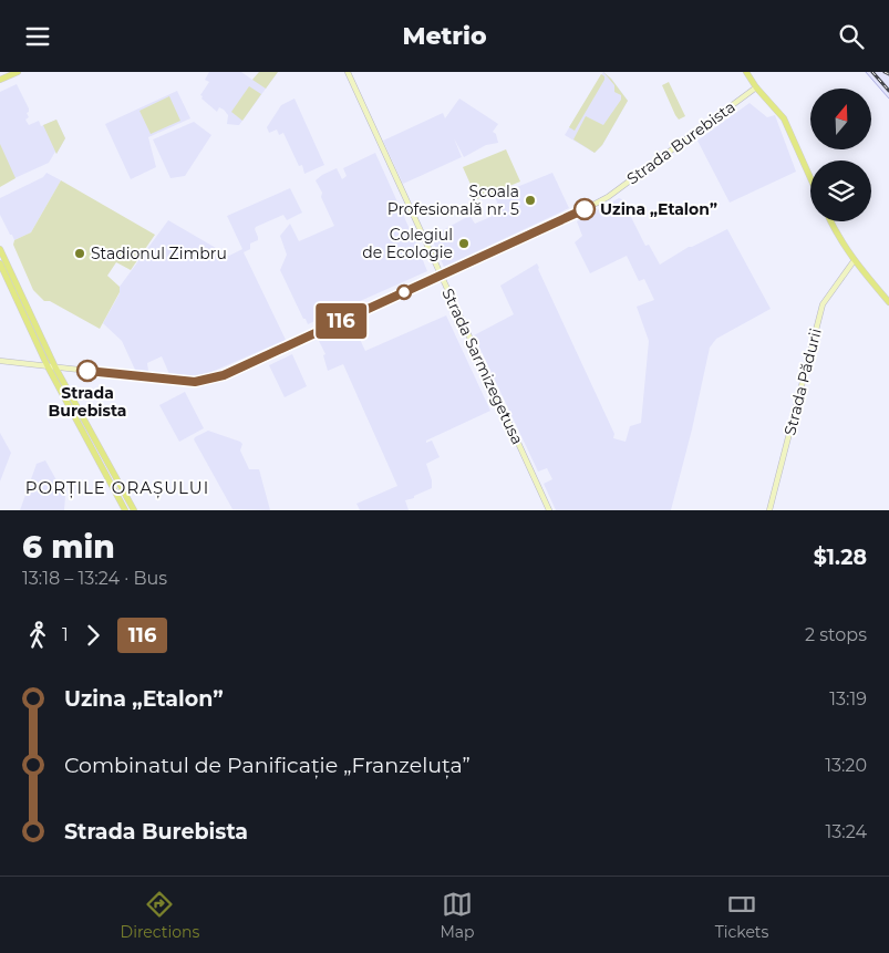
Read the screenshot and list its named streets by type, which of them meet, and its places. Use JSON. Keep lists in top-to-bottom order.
{
  "streets": {
    "main road": ["Strada Burebista", "Strada Sarmizegetusa", "Strada Pădurii"]
  },
  "crossings": [
    ["Strada Burebista", "Strada Sarmizegetusa"]
  ],
  "districts": ["PORȚILE ORAȘULUI"],
  "places": [
    "Școala Profesională nr. 5",
    "Uzina „Etalon”",
    "Colegiul de Ecologie",
    "Stadionul Zimbru",
    "Strada Burebista"
  ],
  "lines": ["bus line 116"],
  "north": "top",
  "page": {
    "header": "Metrio",
    "on_map": "116",
    "heading": ["6 min", "13:18 – 13:24 · Bus", "$1.28"],
    "legs": ["1", "116", "2 stops"],
    "list": [
      {
        "name": "Uzina „Etalon”",
        "value": "13:19"
      },
      {
        "name": "Combinatul de Panificație „Franzeluța”",
        "value": "13:20"
      },
      {
        "name": "Strada Burebista",
        "value": "13:24"
      }
    ],
    "tabs": ["Directions", "Map", "Tickets"]
  }
}
